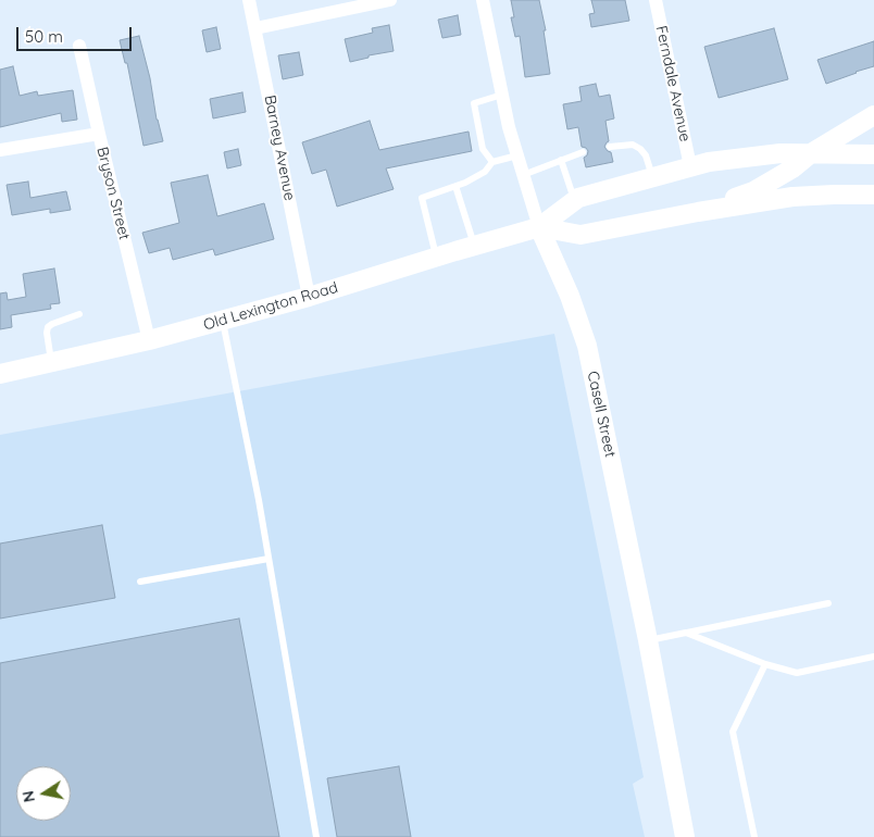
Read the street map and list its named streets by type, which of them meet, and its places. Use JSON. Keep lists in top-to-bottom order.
{
  "streets": {
    "main road": ["Old Lexington Road", "Casell Street"],
    "street": ["Ferndale Avenue", "Barney Avenue", "Bryson Street"]
  },
  "crossings": [
    ["Ferndale Avenue", "Old Lexington Road"],
    ["Barney Avenue", "Old Lexington Road"],
    ["Bryson Street", "Old Lexington Road"],
    ["Old Lexington Road", "Casell Street"]
  ],
  "scale_bar": "50 m",
  "north": "left"
}
